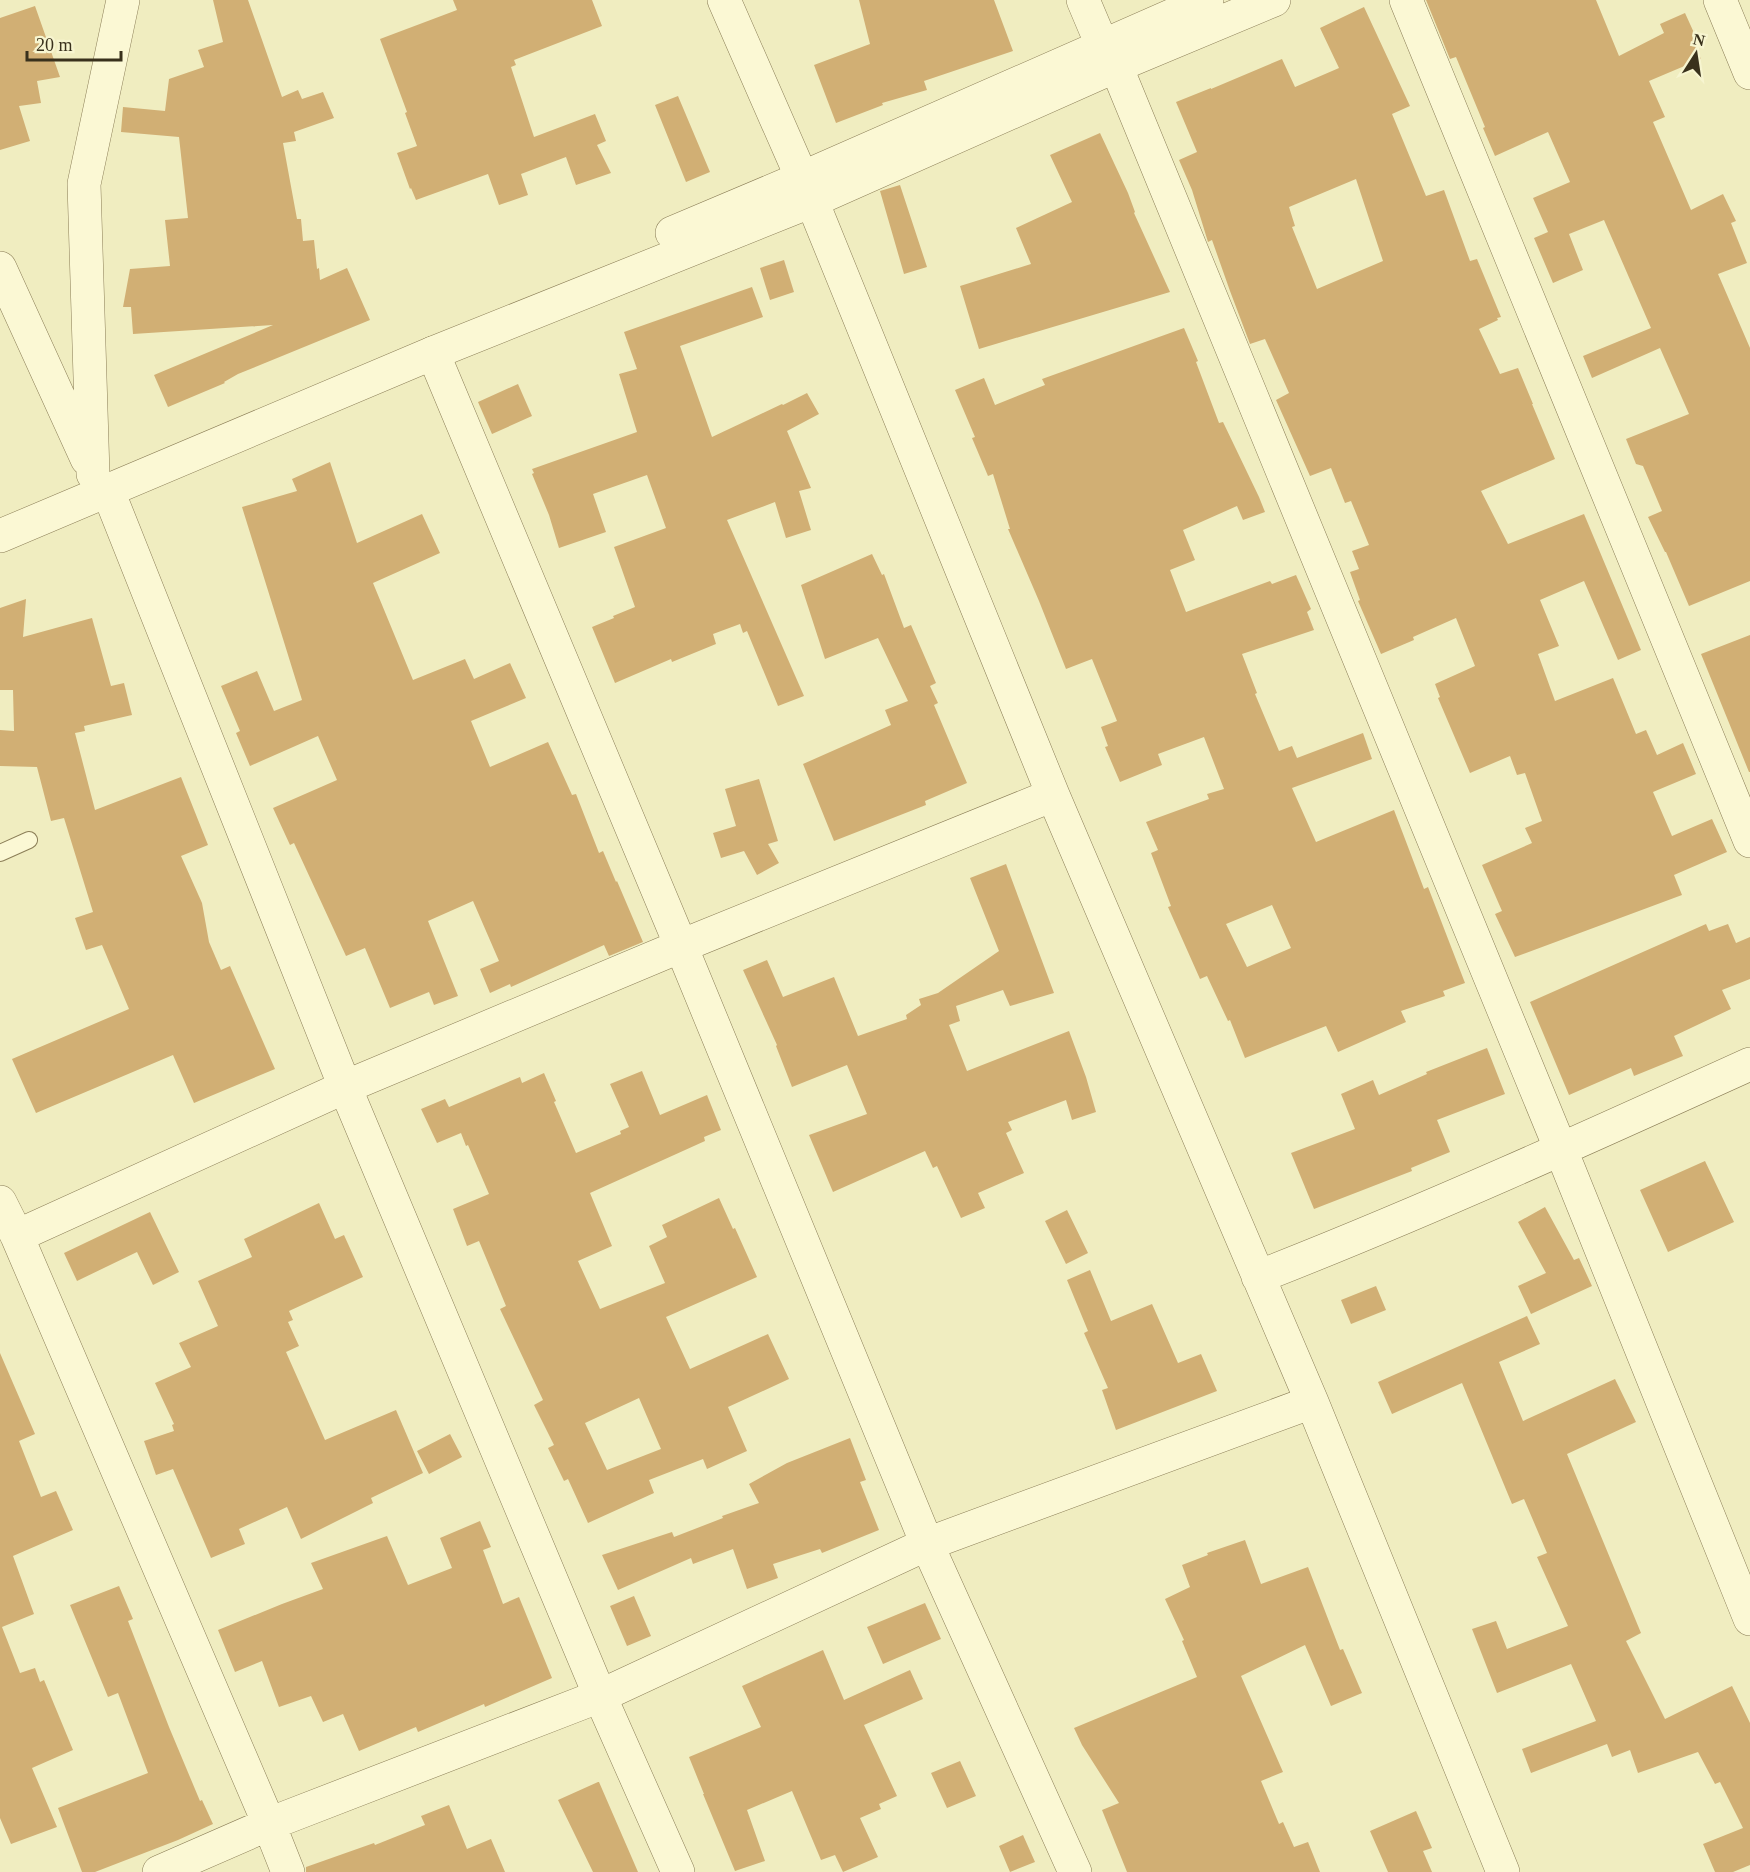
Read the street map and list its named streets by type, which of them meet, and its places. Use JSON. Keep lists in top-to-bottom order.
{
  "scale_bar": "20 m",
  "north": "top"
}
